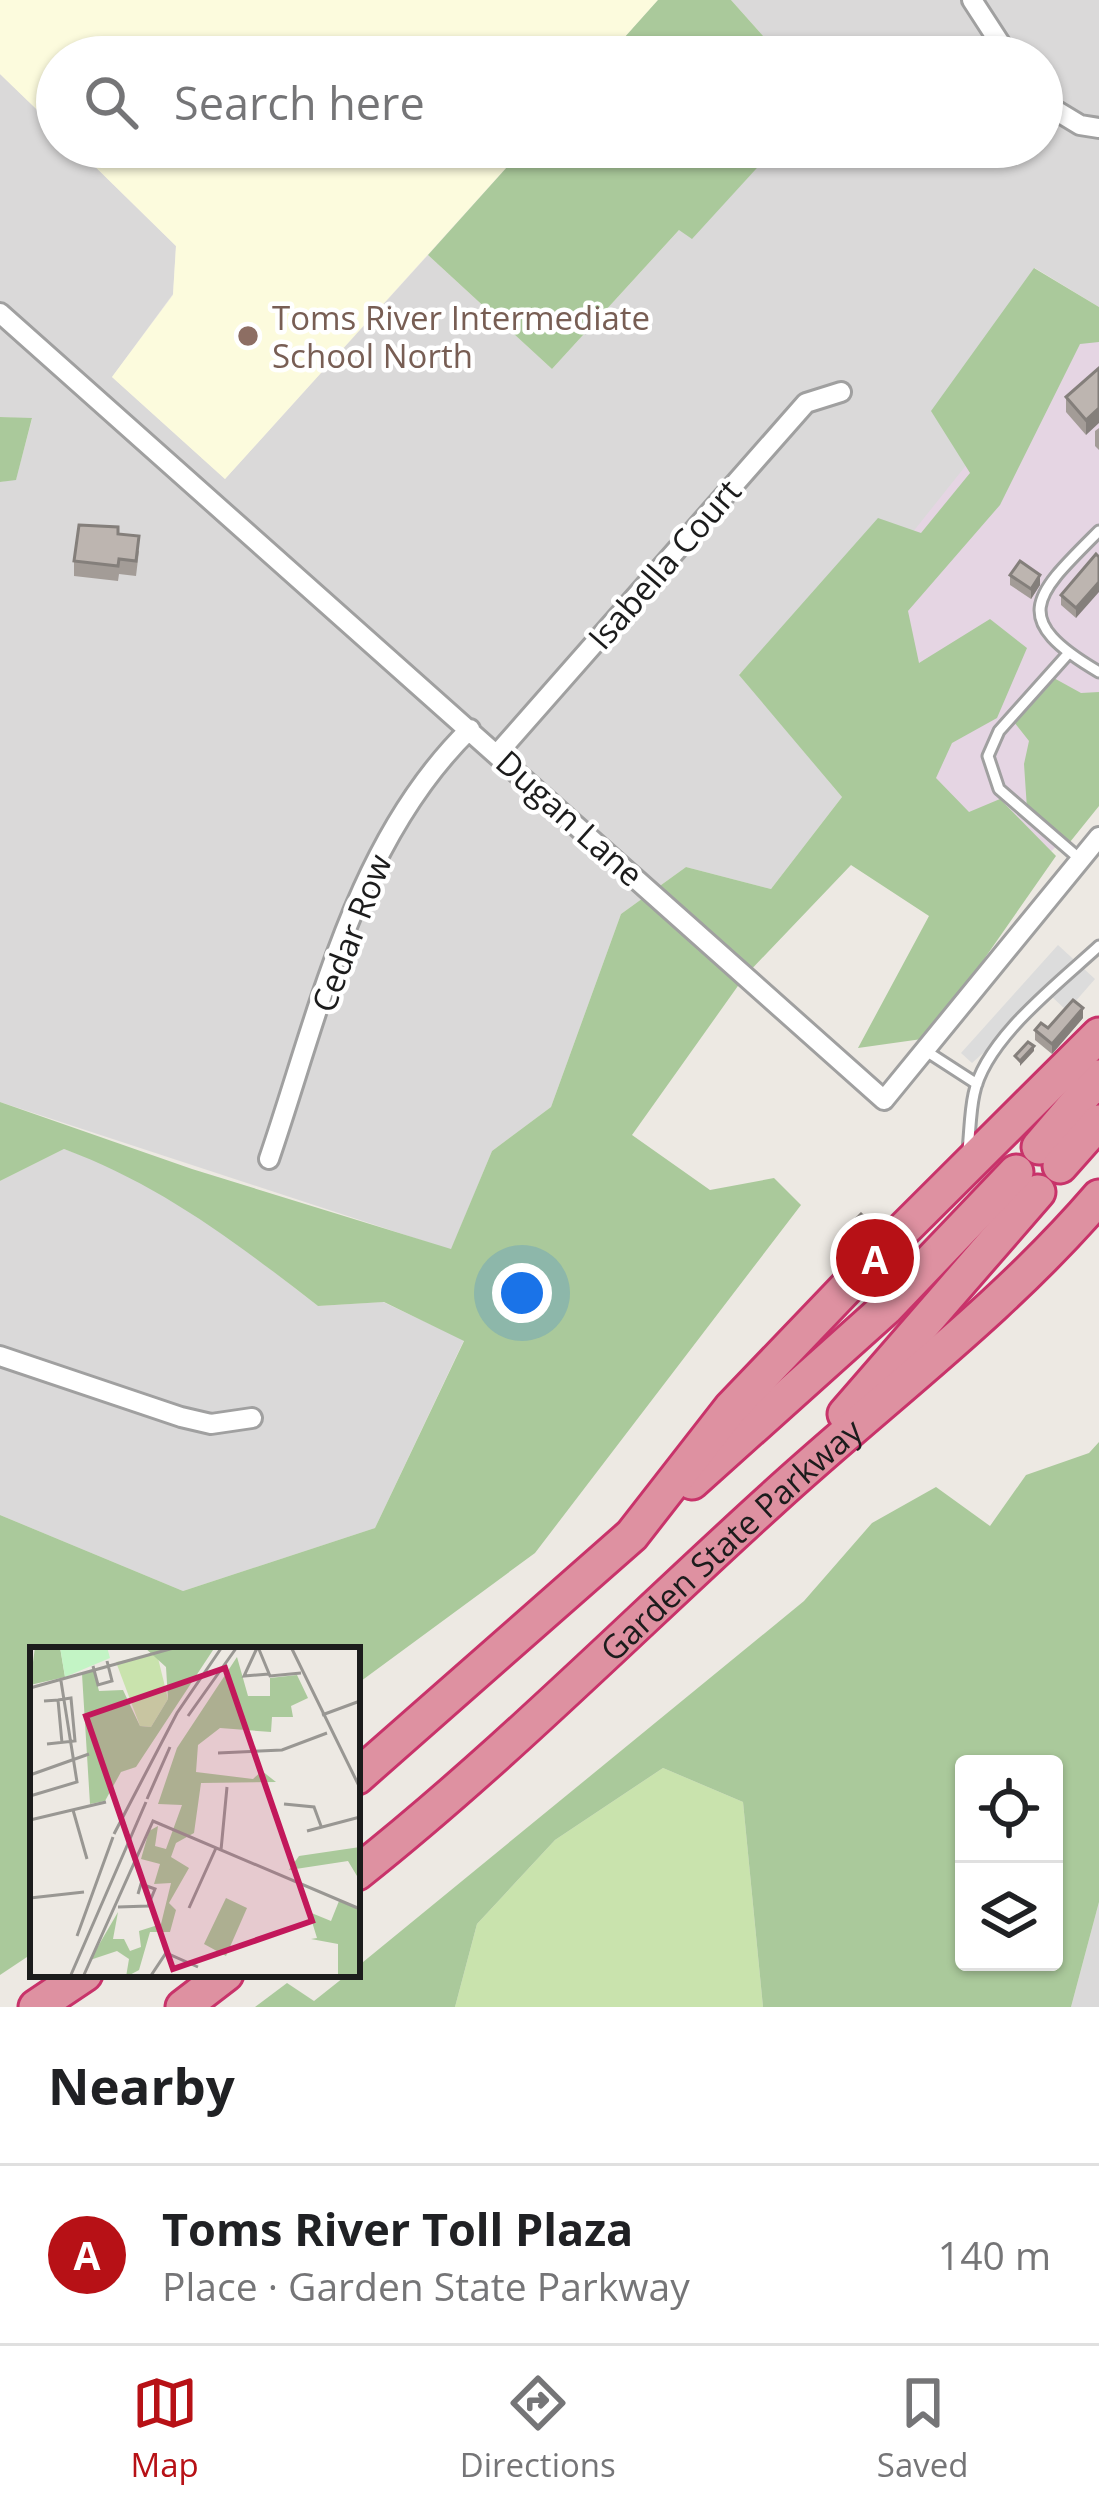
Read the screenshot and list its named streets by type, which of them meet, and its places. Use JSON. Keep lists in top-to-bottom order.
{
  "streets": {
    "highway": ["Garden State Parkway"],
    "street": ["Isabella Court", "Dugan Lane", "Cedar Row"]
  },
  "crossings": [
    ["Isabella Court", "Dugan Lane"],
    ["Dugan Lane", "Cedar Row"]
  ],
  "places": ["Toms River Intermediate School North"],
  "page": {
    "search": "Search here",
    "pins": "A",
    "heading": "Nearby",
    "list": [
      {
        "mark": "A",
        "name": "Toms River Toll Plaza",
        "note": "Place · Garden State Parkway",
        "value": "140 m"
      }
    ],
    "nav": ["Map", "Directions", "Saved"]
  }
}
